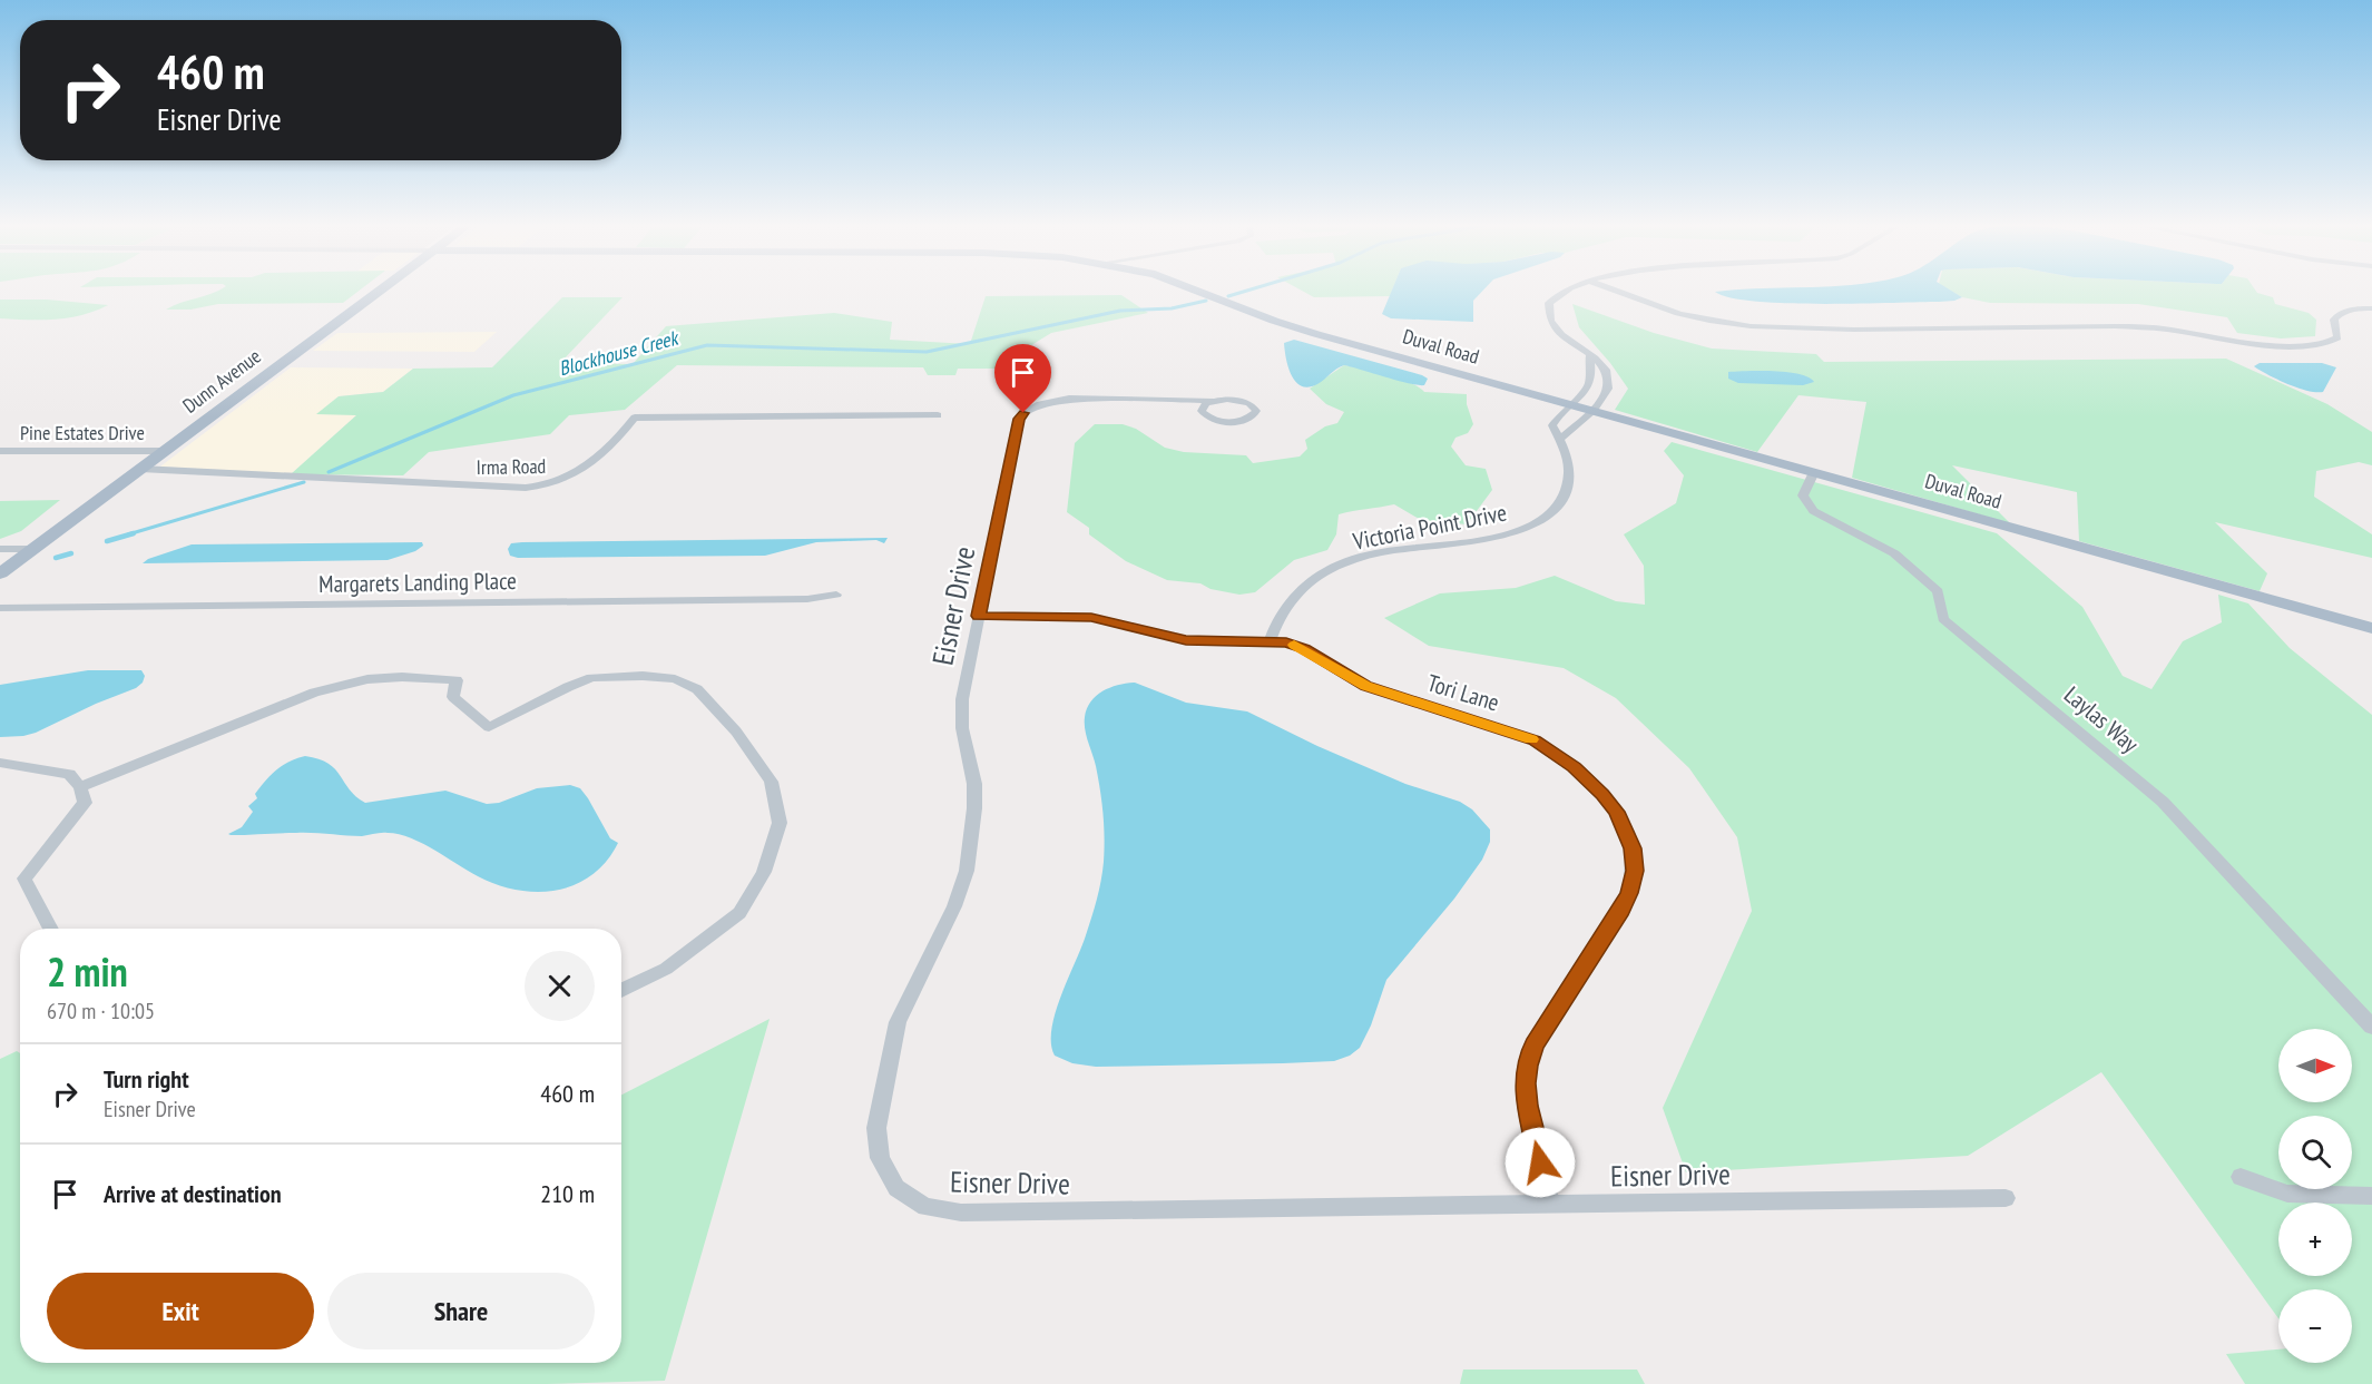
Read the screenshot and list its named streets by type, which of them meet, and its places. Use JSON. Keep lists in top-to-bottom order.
{
  "streets": {
    "main road": ["Duval Road", "Dunn Avenue"],
    "street": [
      "Pine Estates Drive",
      "Irma Road",
      "Victoria Point Drive",
      "Margarets Landing Place",
      "Eisner Drive",
      "Tori Lane",
      "Laylas Way"
    ]
  },
  "crossings": [
    ["Duval Road", "Victoria Point Drive"],
    ["Duval Road", "Laylas Way"],
    ["Dunn Avenue", "Pine Estates Drive"],
    ["Dunn Avenue", "Irma Road"],
    ["Victoria Point Drive", "Tori Lane"],
    ["Eisner Drive", "Tori Lane"]
  ],
  "water": ["Blockhouse Creek"],
  "north": "right",
  "page": {
    "turn": ["460 m", "Eisner Drive"],
    "heading": ["2 min", "670 m · 10:05"],
    "map_buttons": ["+", "−"],
    "list": [
      {
        "name": "Turn right",
        "note": "Eisner Drive",
        "value": "460 m"
      },
      {
        "name": "Arrive at destination",
        "value": "210 m"
      }
    ],
    "buttons": ["Exit", "Share"]
  }
}
